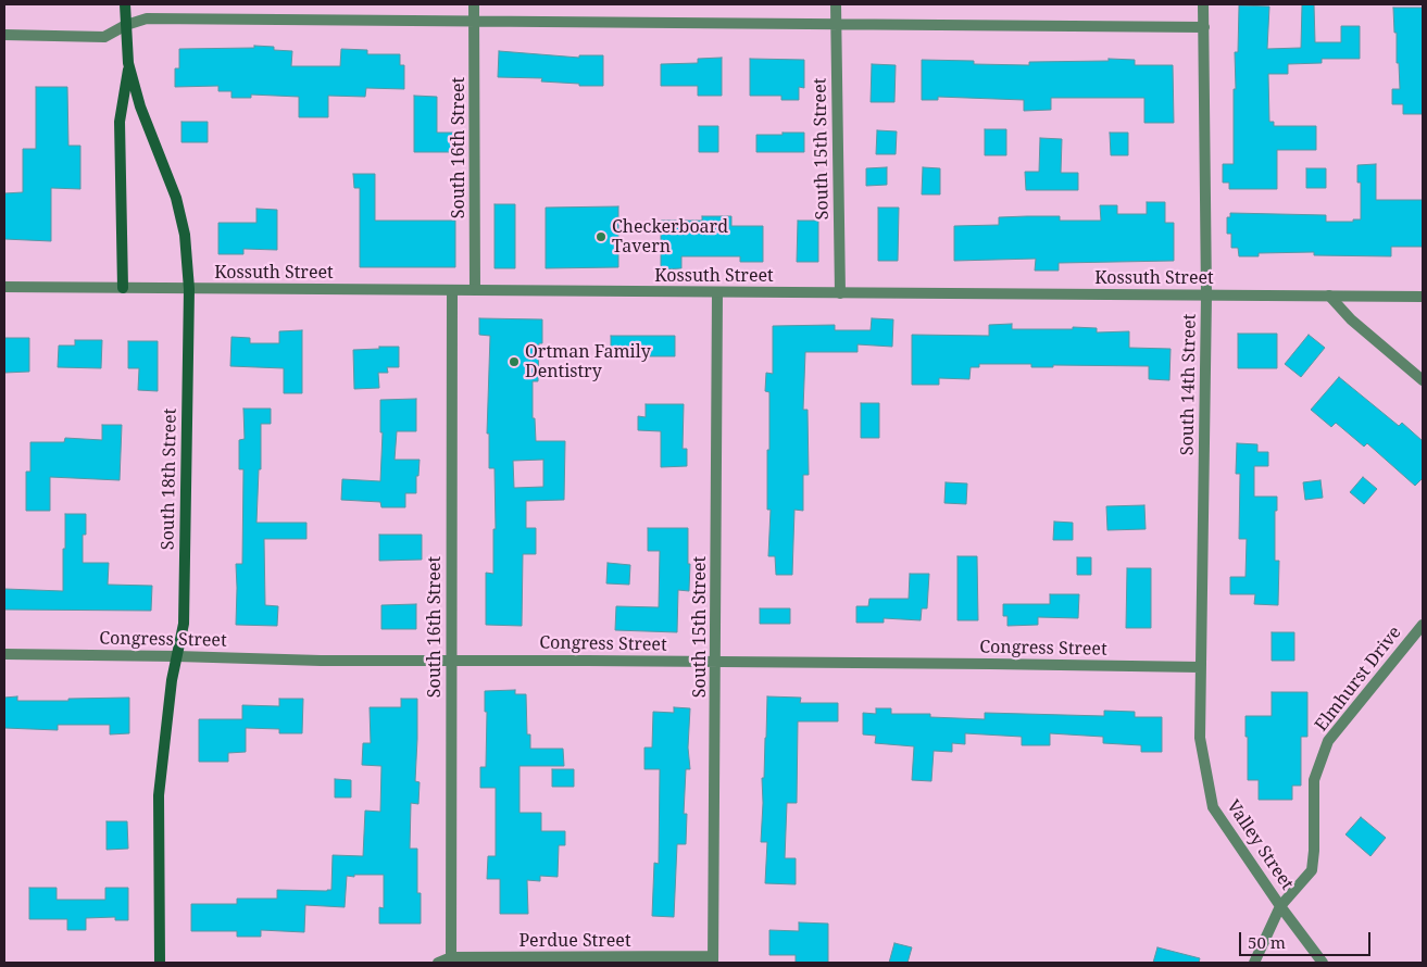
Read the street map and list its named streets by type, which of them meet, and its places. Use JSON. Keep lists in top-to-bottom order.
{
  "streets": {
    "main road": ["South 18th Street"],
    "street": [
      "South 16th Street",
      "South 15th Street",
      "Kossuth Street",
      "South 14th Street",
      "Congress Street",
      "Elmhurst Drive",
      "Valley Street",
      "Perdue Street"
    ]
  },
  "crossings": [
    ["South 16th Street", "Kossuth Street"],
    ["South 16th Street", "Congress Street"],
    ["South 16th Street", "Perdue Street"],
    ["South 15th Street", "Kossuth Street"],
    ["South 15th Street", "Congress Street"],
    ["South 15th Street", "Perdue Street"],
    ["Kossuth Street", "South 14th Street"],
    ["Kossuth Street", "South 18th Street"],
    ["South 14th Street", "Congress Street"],
    ["South 14th Street", "Valley Street"],
    ["South 18th Street", "Congress Street"],
    ["Congress Street", "Valley Street"],
    ["Elmhurst Drive", "Valley Street"]
  ],
  "places": ["Checkerboard Tavern", "Ortman Family Dentistry"],
  "scale_bar": "50 m"
}
